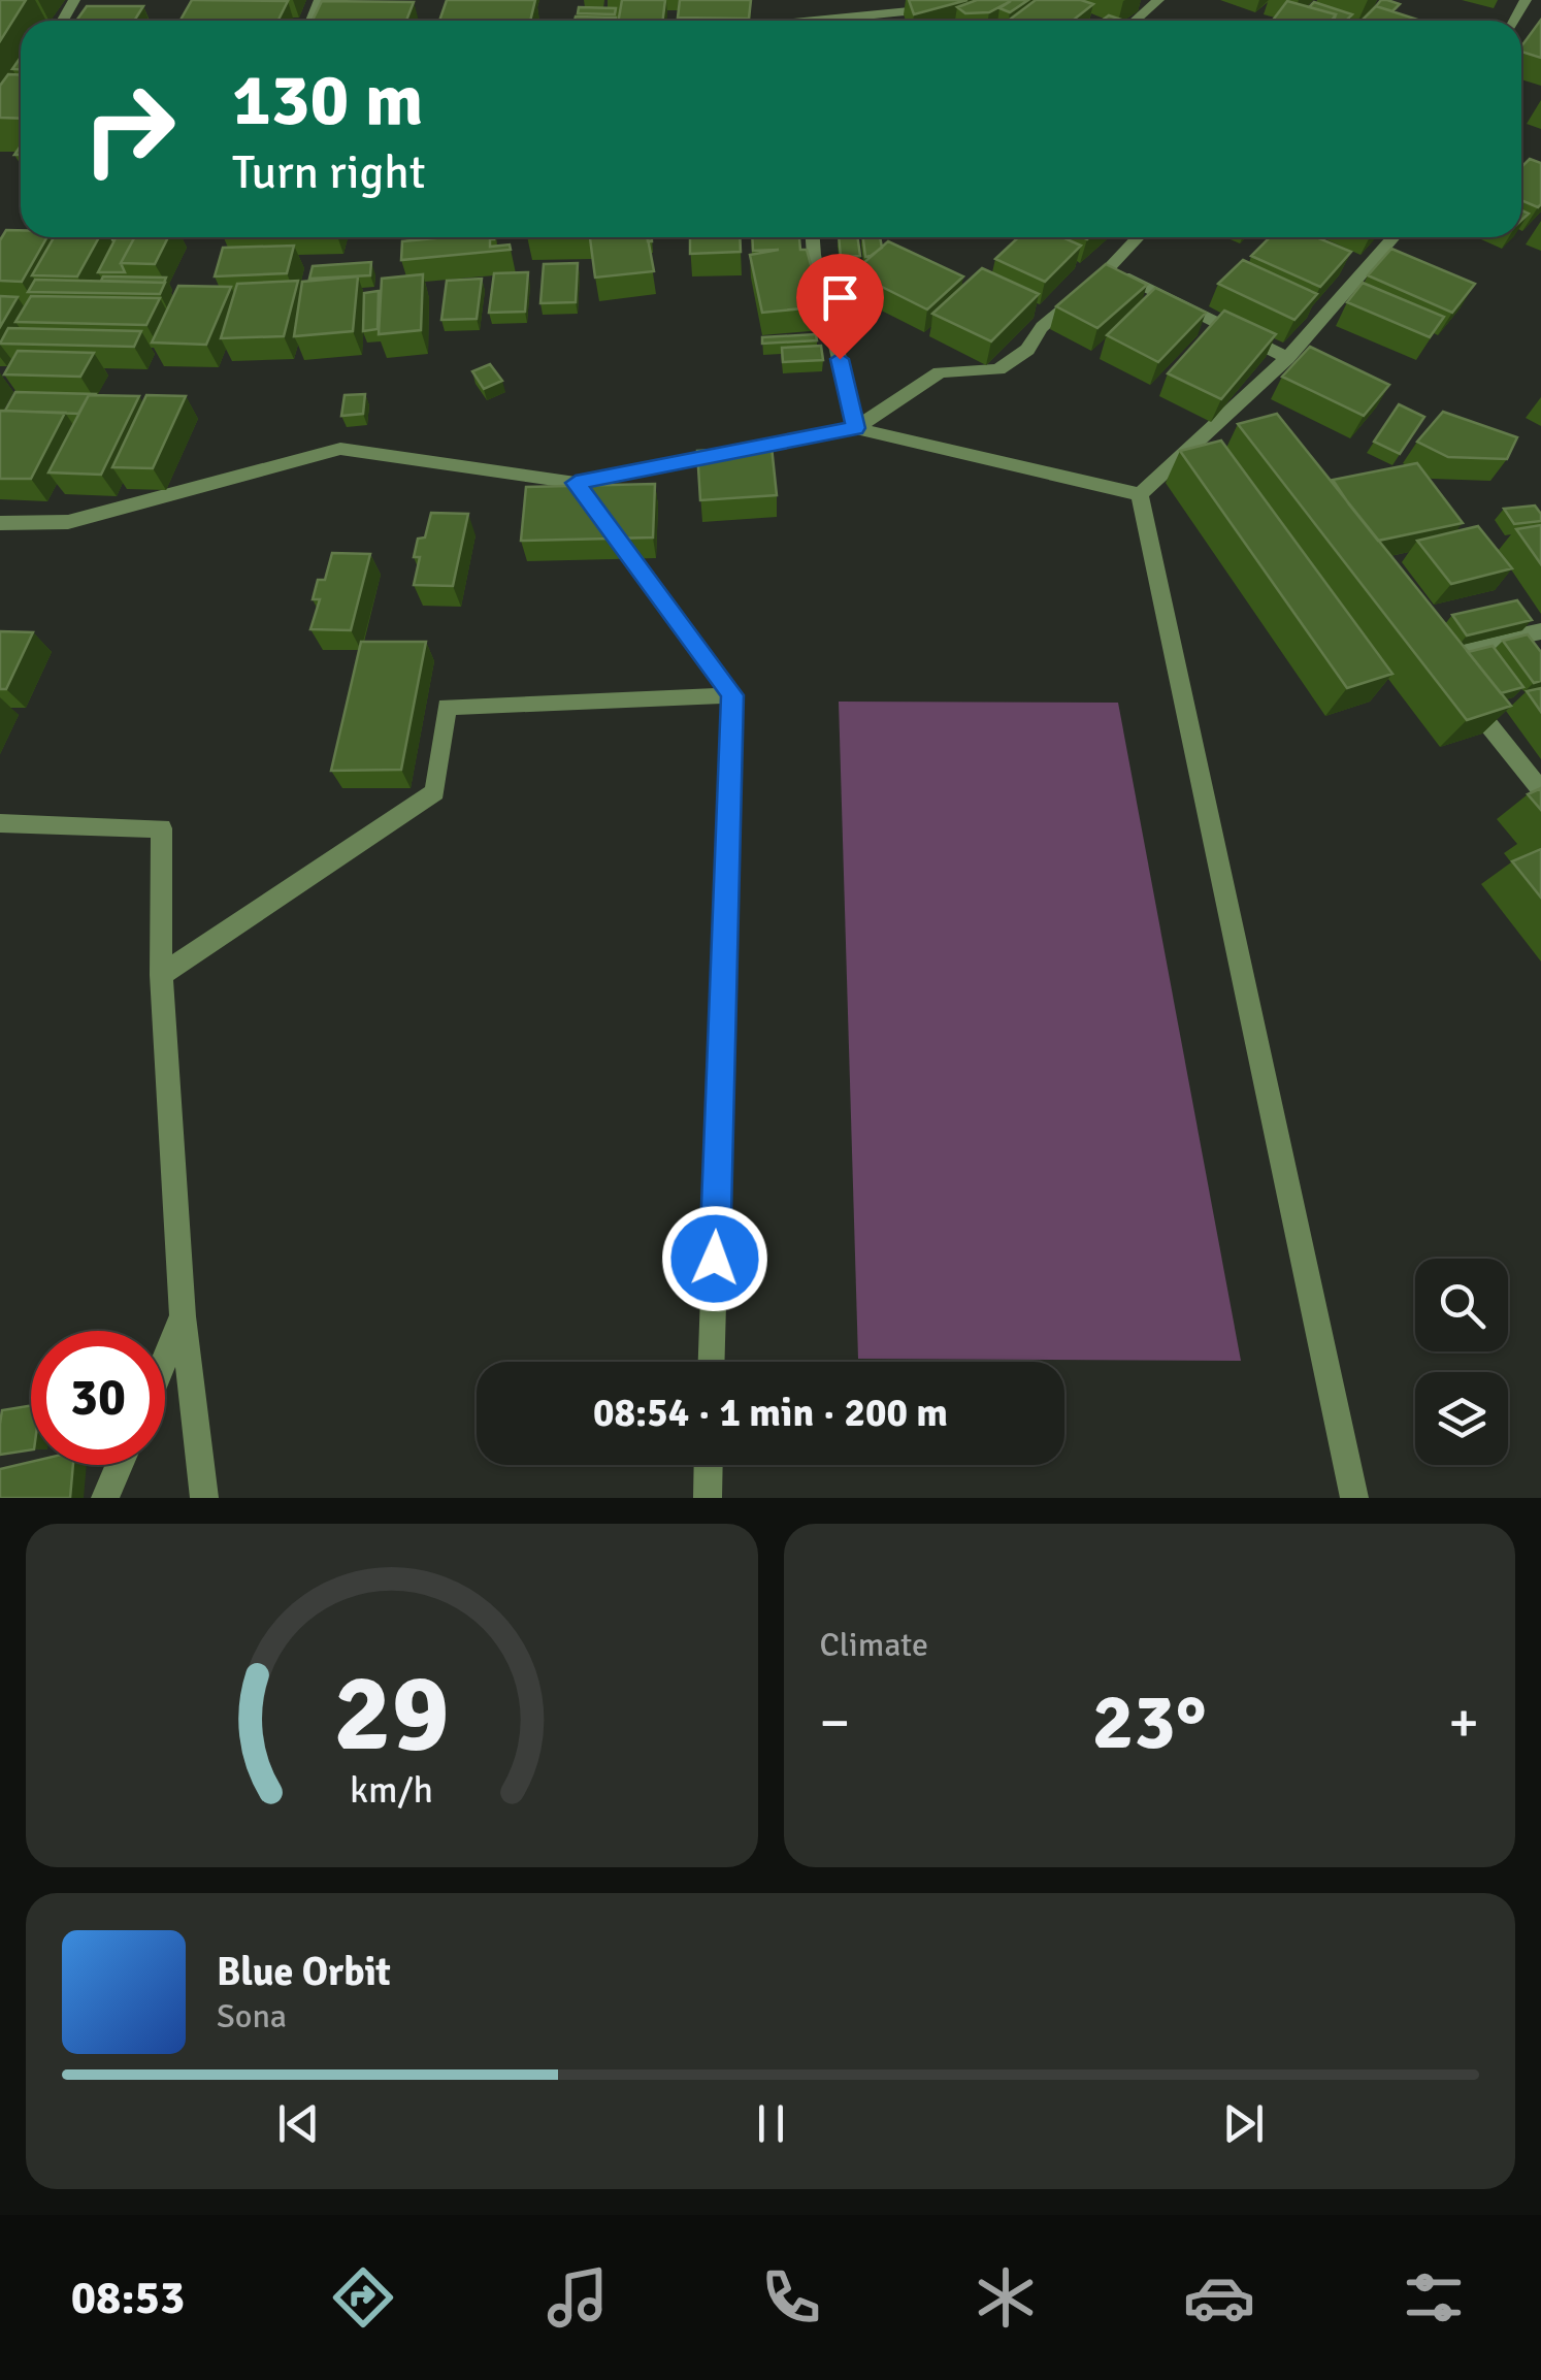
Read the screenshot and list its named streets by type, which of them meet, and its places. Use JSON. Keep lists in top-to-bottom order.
{
  "page": {
    "turn": ["130 m", "Turn right"],
    "limit": "30",
    "trip": "08:54 · 1 min · 200 m",
    "tile": "Climate",
    "heat": ["−", "23°", "+"],
    "song": ["Blue Orbit", "Sona"],
    "tabs": "08:53",
    "gauge": ["29", "km/h"]
  }
}
